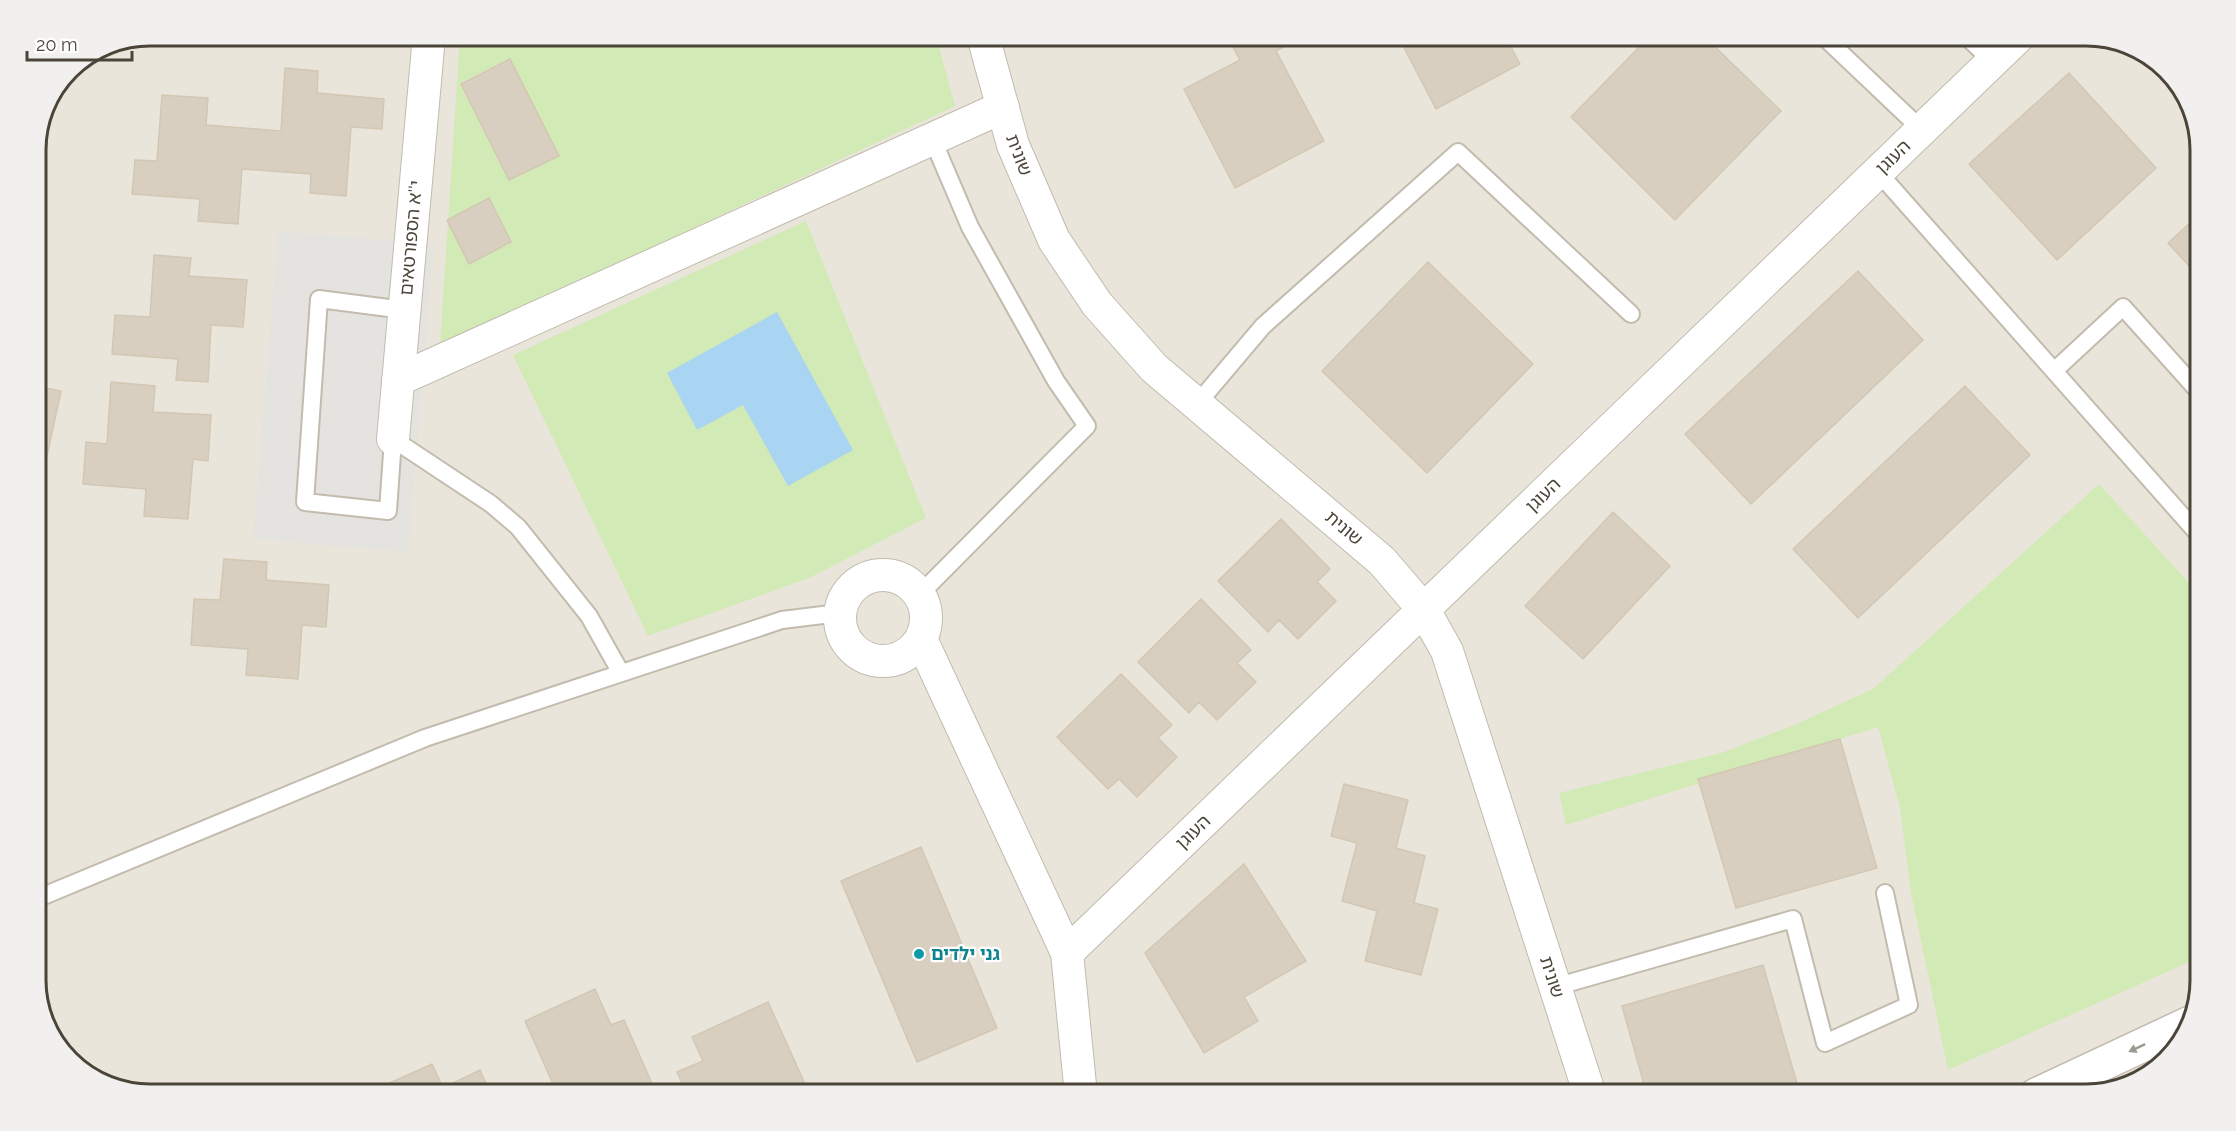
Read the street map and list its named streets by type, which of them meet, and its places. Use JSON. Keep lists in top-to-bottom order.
{
  "streets": {
    "street": ["שונית", "העוגן", "י''א הספורטאים"]
  },
  "crossings": [
    ["שונית", "העוגן"]
  ],
  "places": ["גני ילדים"],
  "scale_bar": "20 m"
}
